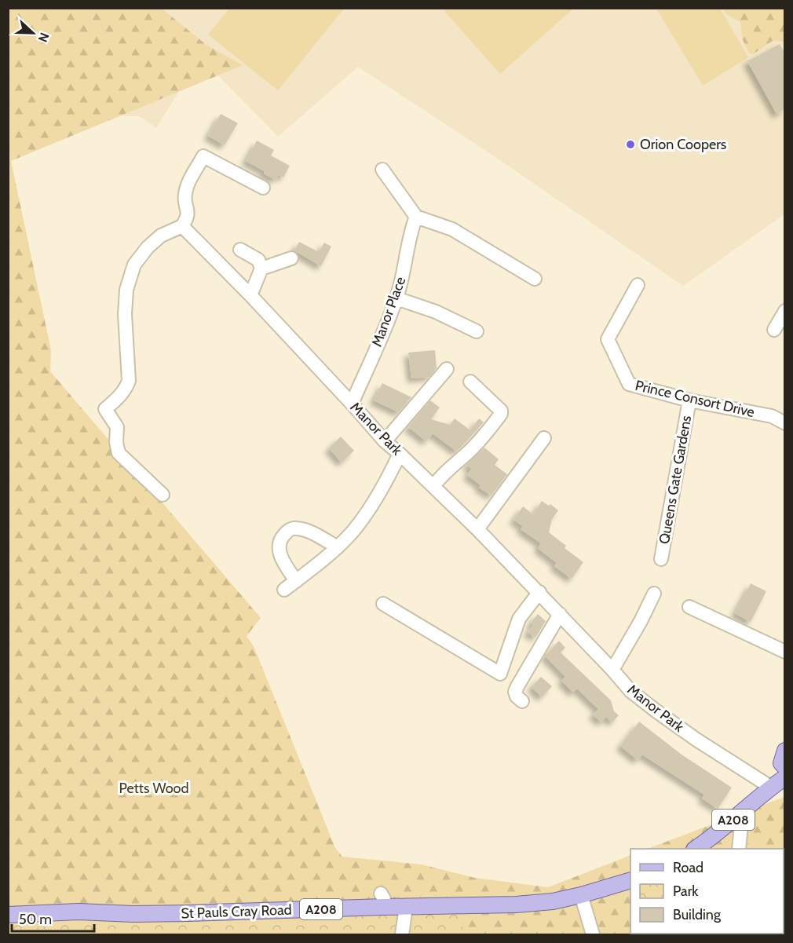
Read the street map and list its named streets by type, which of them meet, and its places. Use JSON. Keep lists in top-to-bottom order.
{
  "streets": {
    "main road": ["A208", "St Pauls Cray Road"],
    "street": [
      "Manor Place",
      "Prince Consort Drive",
      "Manor Park",
      "Queens Gate Gardens"
    ]
  },
  "crossings": [
    ["Manor Place", "Manor Park"],
    ["Prince Consort Drive", "Queens Gate Gardens"],
    ["Manor Park", "A208"]
  ],
  "parks": ["Petts Wood"],
  "places": ["Orion Coopers"],
  "legend": ["Road", "Park", "Building"],
  "scale_bar": "50 m",
  "north": "right"
}
